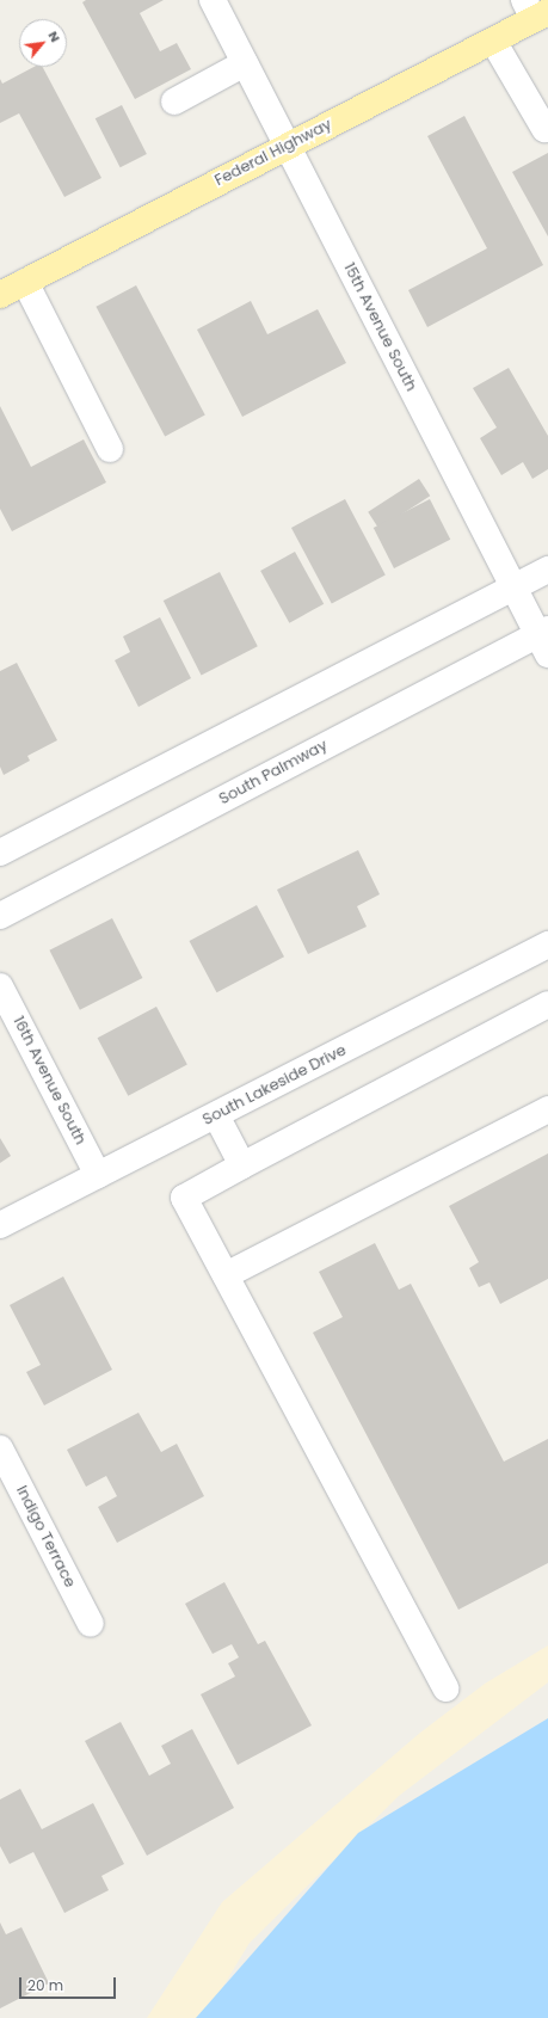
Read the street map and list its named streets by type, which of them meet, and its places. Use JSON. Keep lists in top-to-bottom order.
{
  "streets": {
    "main road": ["Federal Highway"],
    "street": [
      "15th Avenue South",
      "South Palmway",
      "16th Avenue South",
      "South Lakeside Drive",
      "Indigo Terrace"
    ]
  },
  "crossings": [
    ["Federal Highway", "15th Avenue South"],
    ["15th Avenue South", "South Palmway"],
    ["16th Avenue South", "South Lakeside Drive"]
  ],
  "scale_bar": "20 m",
  "north": "top right"
}
